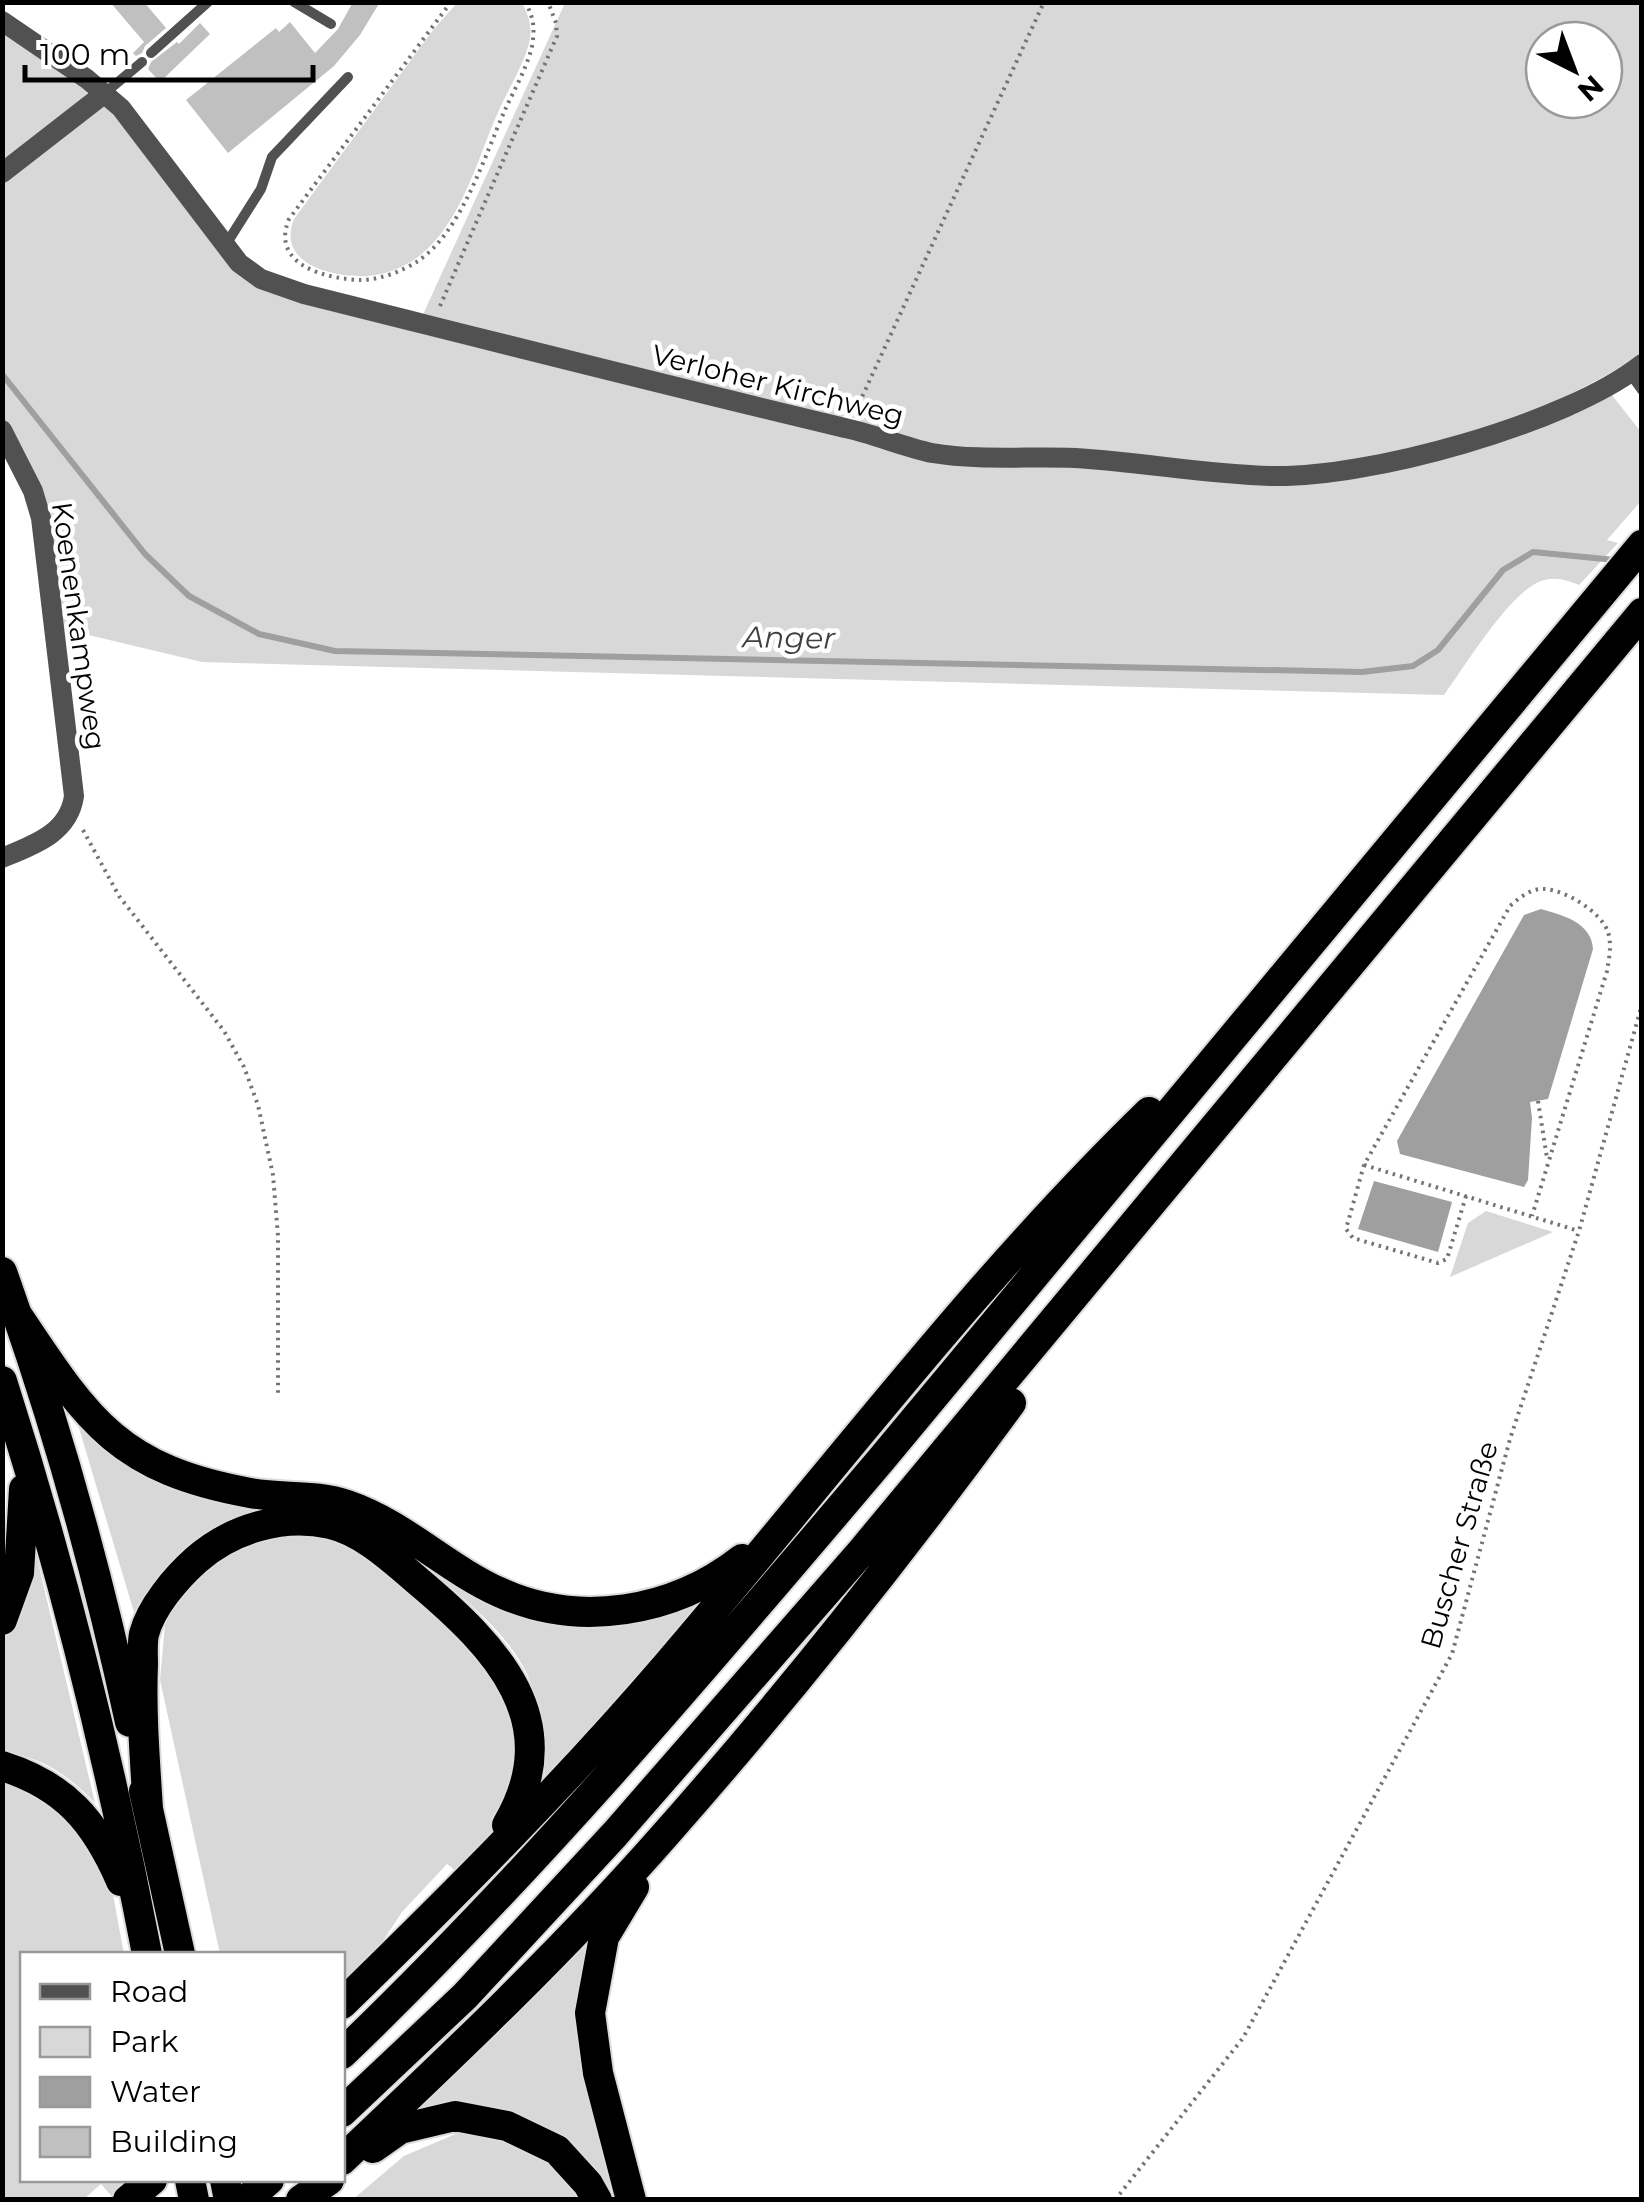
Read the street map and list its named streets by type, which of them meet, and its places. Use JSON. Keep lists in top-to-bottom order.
{
  "streets": {
    "street": ["Verloher Kirchweg", "Koenenkampweg"],
    "path": ["Buscher Straße"]
  },
  "water": ["Anger"],
  "legend": [
    "Road",
    "Park",
    "Water",
    "Building"
  ],
  "scale_bar": "100 m",
  "north": "bottom right"
}
